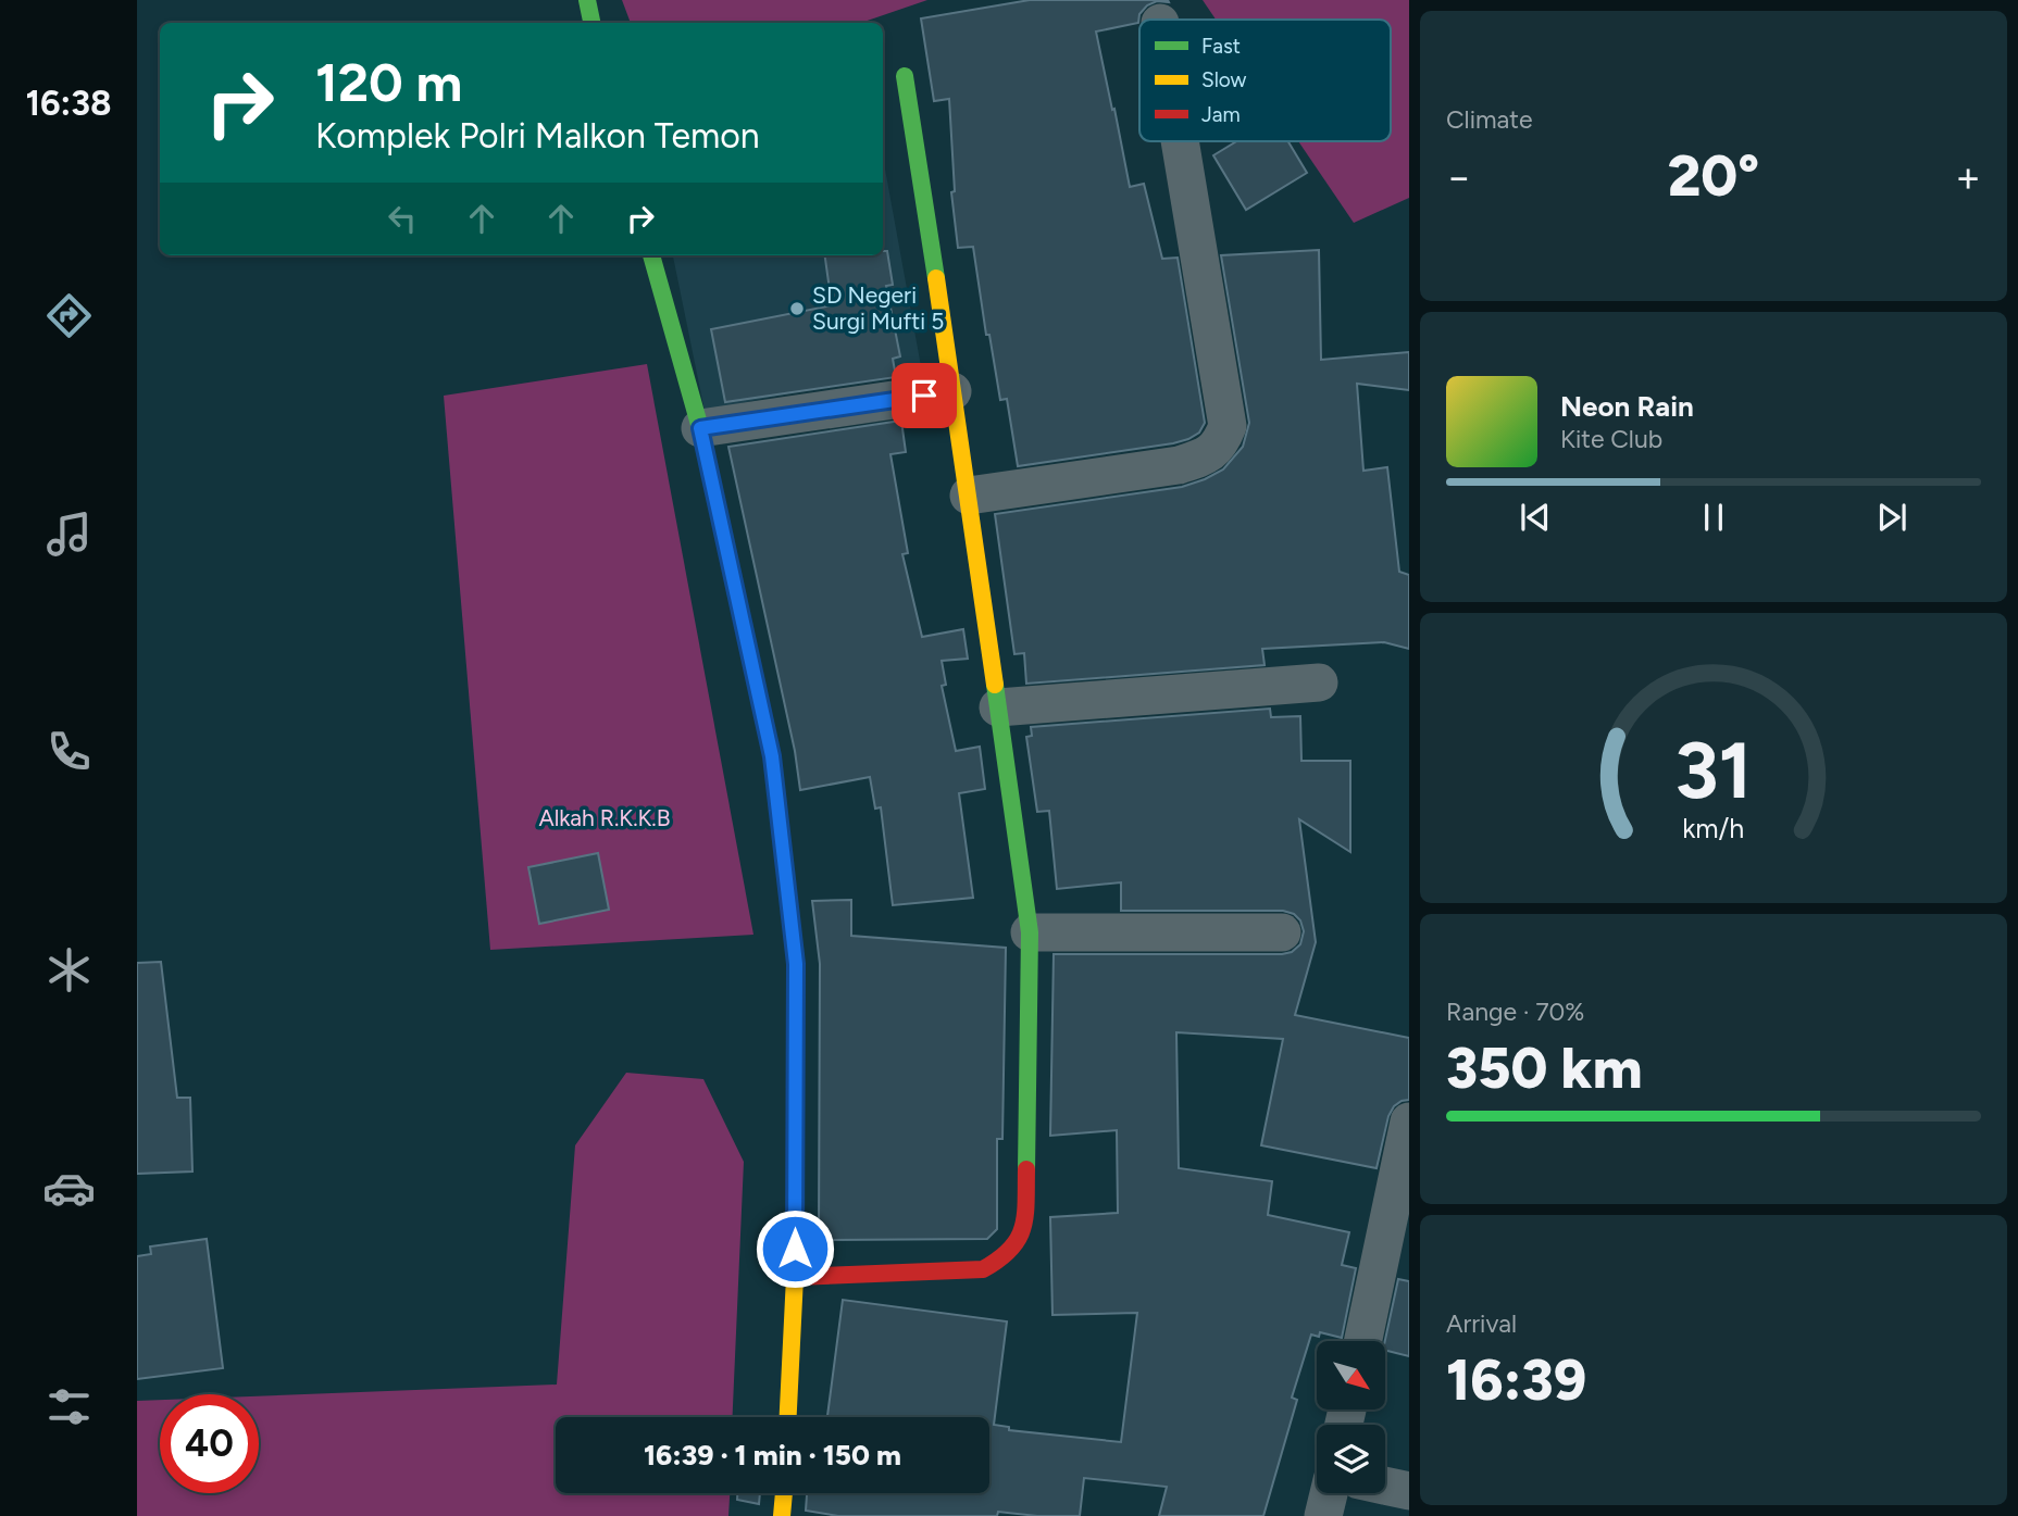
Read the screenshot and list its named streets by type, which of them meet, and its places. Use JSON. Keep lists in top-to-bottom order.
{
  "parks": ["Alkah R.K.K.B"],
  "places": ["SD Negeri Surgi Mufti 5"],
  "legend": ["Fast", "Slow", "Jam"],
  "north": "bottom right",
  "page": {
    "tabs": "16:38",
    "tile": [
      "Climate",
      ["Range · 70%", "350 km"],
      ["Arrival", "16:39"]
    ],
    "turn": ["120 m", "Komplek Polri Malkon Temon"],
    "heat": ["−", "20°", "+"],
    "song": ["Neon Rain", "Kite Club"],
    "limit": "40",
    "trip": "16:39 · 1 min · 150 m",
    "gauge": ["31", "km/h"]
  }
}
